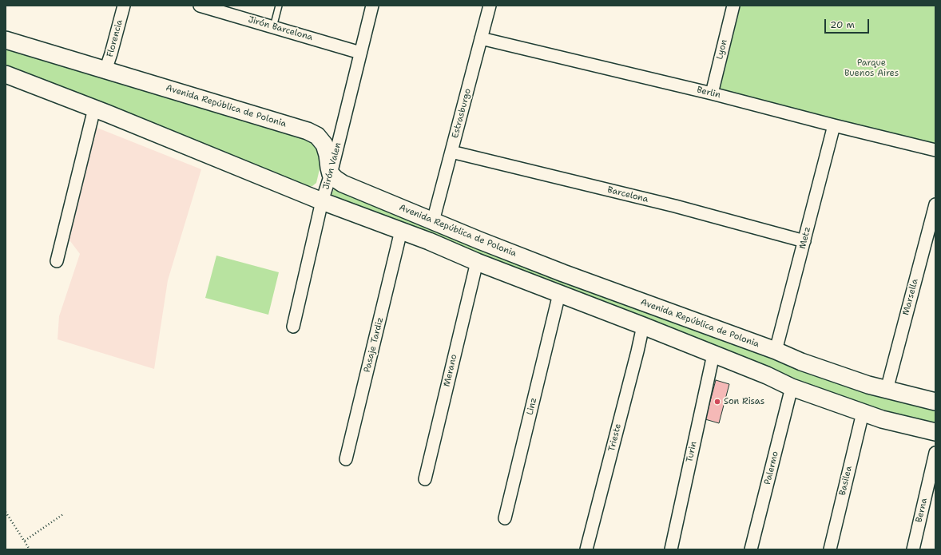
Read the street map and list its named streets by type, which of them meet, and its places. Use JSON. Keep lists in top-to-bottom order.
{
  "streets": {
    "main road": ["Avenida República de Polonia"],
    "street": [
      "Jirón Barcelona",
      "Florencia",
      "Lyon",
      "Berlin",
      "Estrasburgo",
      "Jirón Valen",
      "Barcelona",
      "Metz",
      "Marsella",
      "Pasaje Tardiz",
      "Merano",
      "Linz",
      "Trieste",
      "Turin",
      "Palermo",
      "Basilea",
      "Berna"
    ]
  },
  "crossings": [
    ["Jirón Barcelona", "Jirón Valen"],
    ["Florencia", "Avenida República de Polonia"],
    ["Lyon", "Berlin"],
    ["Berlin", "Estrasburgo"],
    ["Berlin", "Metz"],
    ["Avenida República de Polonia", "Estrasburgo"],
    ["Avenida República de Polonia", "Jirón Valen"],
    ["Avenida República de Polonia", "Metz"],
    ["Avenida República de Polonia", "Marsella"],
    ["Estrasburgo", "Barcelona"],
    ["Barcelona", "Metz"]
  ],
  "parks": ["Parque Buenos Aires"],
  "places": ["Son Risas"],
  "scale_bar": "20 m"
}
